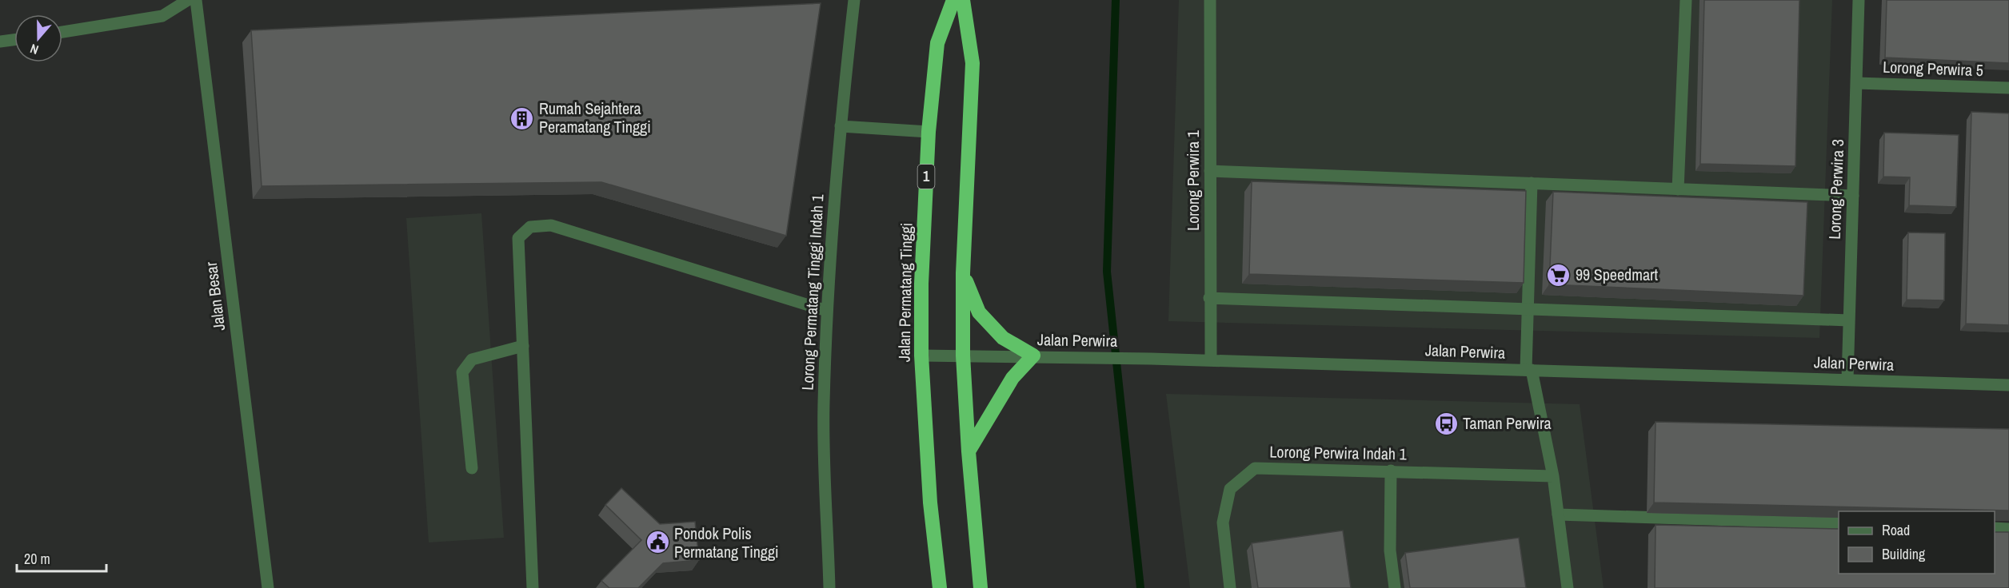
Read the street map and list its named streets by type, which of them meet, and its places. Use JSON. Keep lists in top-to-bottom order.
{
  "streets": {
    "highway": ["1", "Jalan Permatang Tinggi"],
    "street": [
      "Lorong Perwira 5",
      "Lorong Perwira 1",
      "Lorong Perwira 3",
      "Lorong Permatang Tinggi Indah 1",
      "Jalan Besar",
      "Jalan Perwira",
      "Lorong Perwira Indah 1"
    ]
  },
  "crossings": [
    ["Lorong Perwira 5", "Lorong Perwira 3"],
    ["Lorong Perwira 1", "Jalan Perwira"],
    ["Lorong Perwira 3", "Jalan Perwira"],
    ["Jalan Permatang Tinggi", "Jalan Perwira"]
  ],
  "places": {
    "building": ["Rumah Sejahtera Peramatang Tinggi"],
    "supermarket": ["99 Speedmart"],
    "bus stop": ["Taman Perwira"],
    "public building": ["Pondok Polis Permatang Tinggi"]
  },
  "legend": ["Road", "Building"],
  "scale_bar": "20 m",
  "north": "bottom"
}
